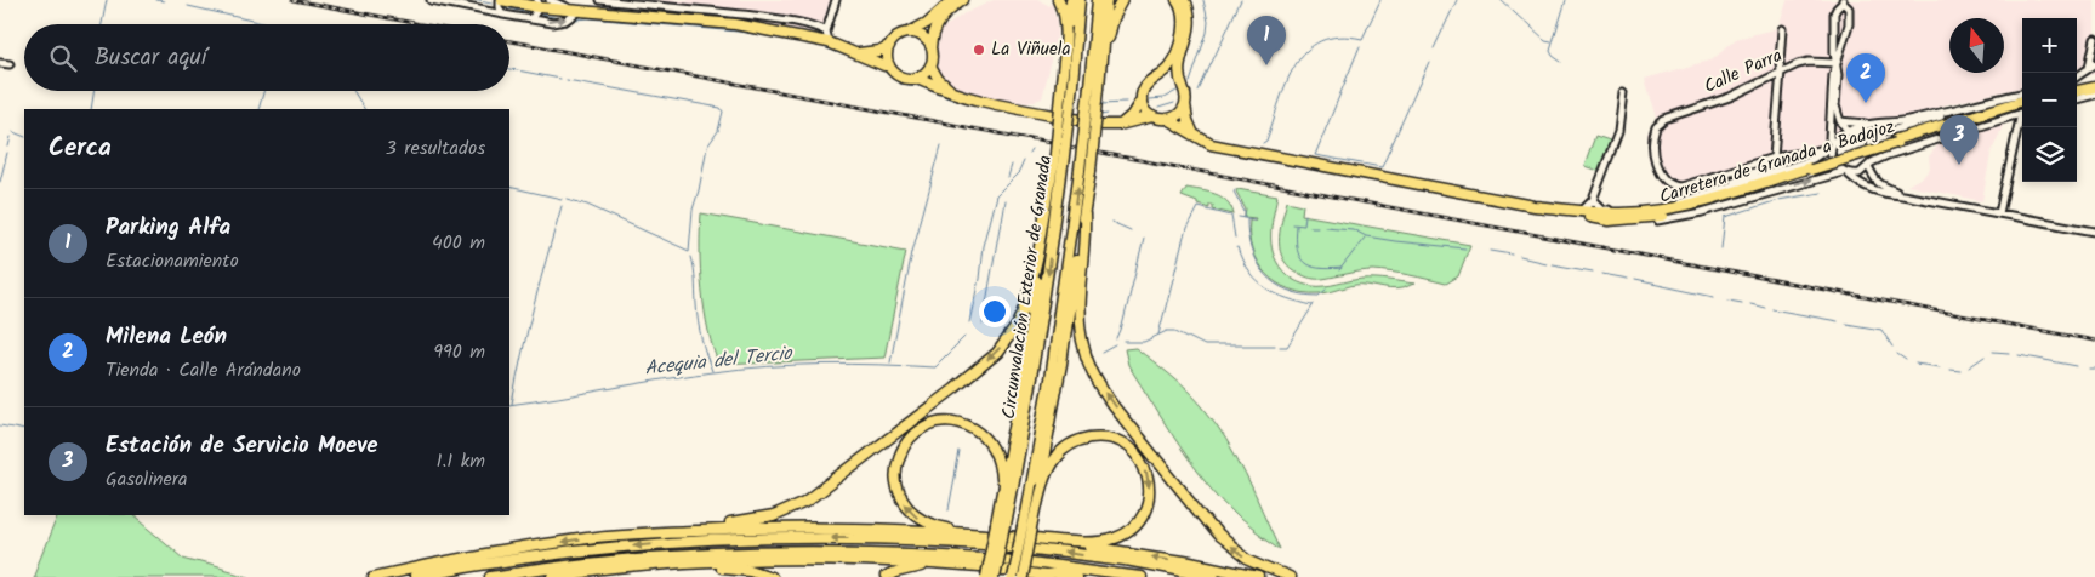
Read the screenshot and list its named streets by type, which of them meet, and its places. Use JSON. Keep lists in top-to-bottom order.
{
  "streets": {
    "highway": ["Carretera de Granada a Badajoz", "Circunvalación Exterior de Granada"],
    "street": ["Calle Parra"]
  },
  "water": ["Acequia del Tercio"],
  "places": ["La Viñuela"],
  "north": "top",
  "page": {
    "pins": ["1", "2", "3"],
    "map_buttons": ["+", "−"],
    "search": "Buscar aquí",
    "heading": ["Cerca", "3 resultados"],
    "list": [
      {
        "mark": "1",
        "name": "Parking Alfa",
        "note": "Estacionamiento",
        "value": "400 m"
      },
      {
        "mark": "2",
        "name": "Milena León",
        "note": "Tienda · Calle Arándano",
        "value": "990 m"
      },
      {
        "mark": "3",
        "name": "Estación de Servicio Moeve",
        "note": "Gasolinera",
        "value": "1.1 km"
      }
    ]
  }
}
